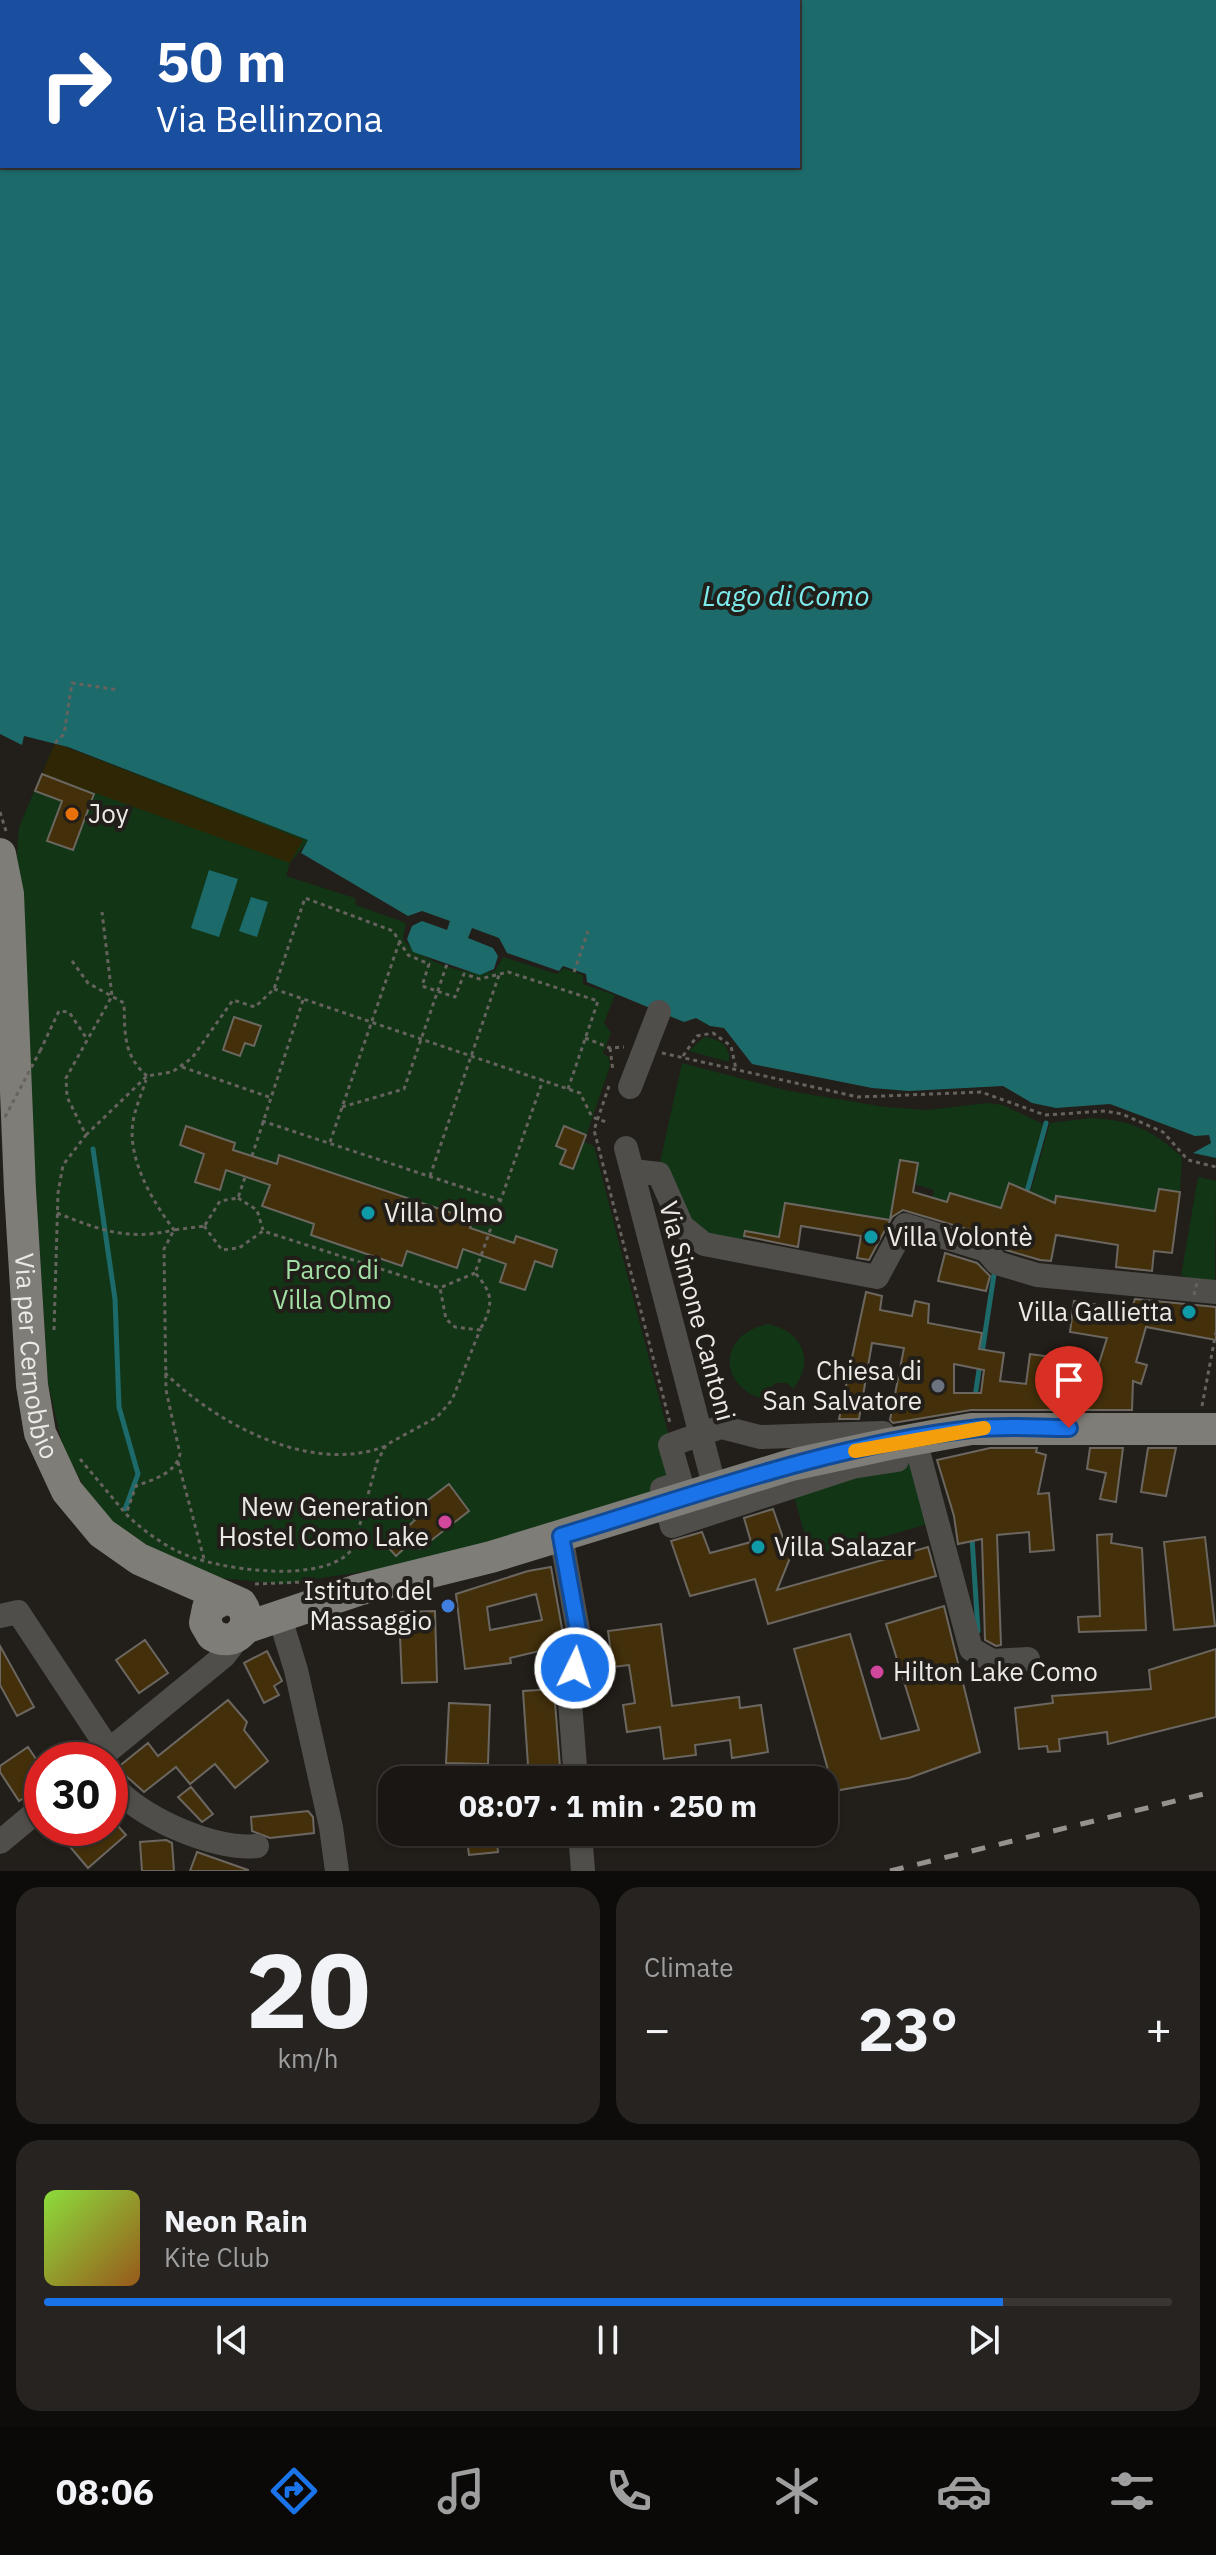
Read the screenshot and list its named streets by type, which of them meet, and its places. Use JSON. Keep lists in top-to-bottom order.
{
  "streets": {
    "main road": ["Via per Cernobbio"],
    "street": ["Via Simone Cantoni"]
  },
  "water": ["Lago di Como"],
  "parks": ["Parco di Villa Olmo"],
  "places": [
    "Joy",
    "Villa Olmo",
    "Villa Volontè",
    "Villa Gallietta",
    "Chiesa di San Salvatore",
    "New Generation Hostel Como Lake",
    "Villa Salazar",
    "Istituto del Massaggio",
    "Hilton Lake Como"
  ],
  "page": {
    "turn": ["50 m", "Via Bellinzona"],
    "limit": "30",
    "trip": "08:07 · 1 min · 250 m",
    "tile": [
      ["20", "km/h"],
      "Climate"
    ],
    "heat": ["−", "23°", "+"],
    "song": ["Neon Rain", "Kite Club"],
    "tabs": "08:06"
  }
}
